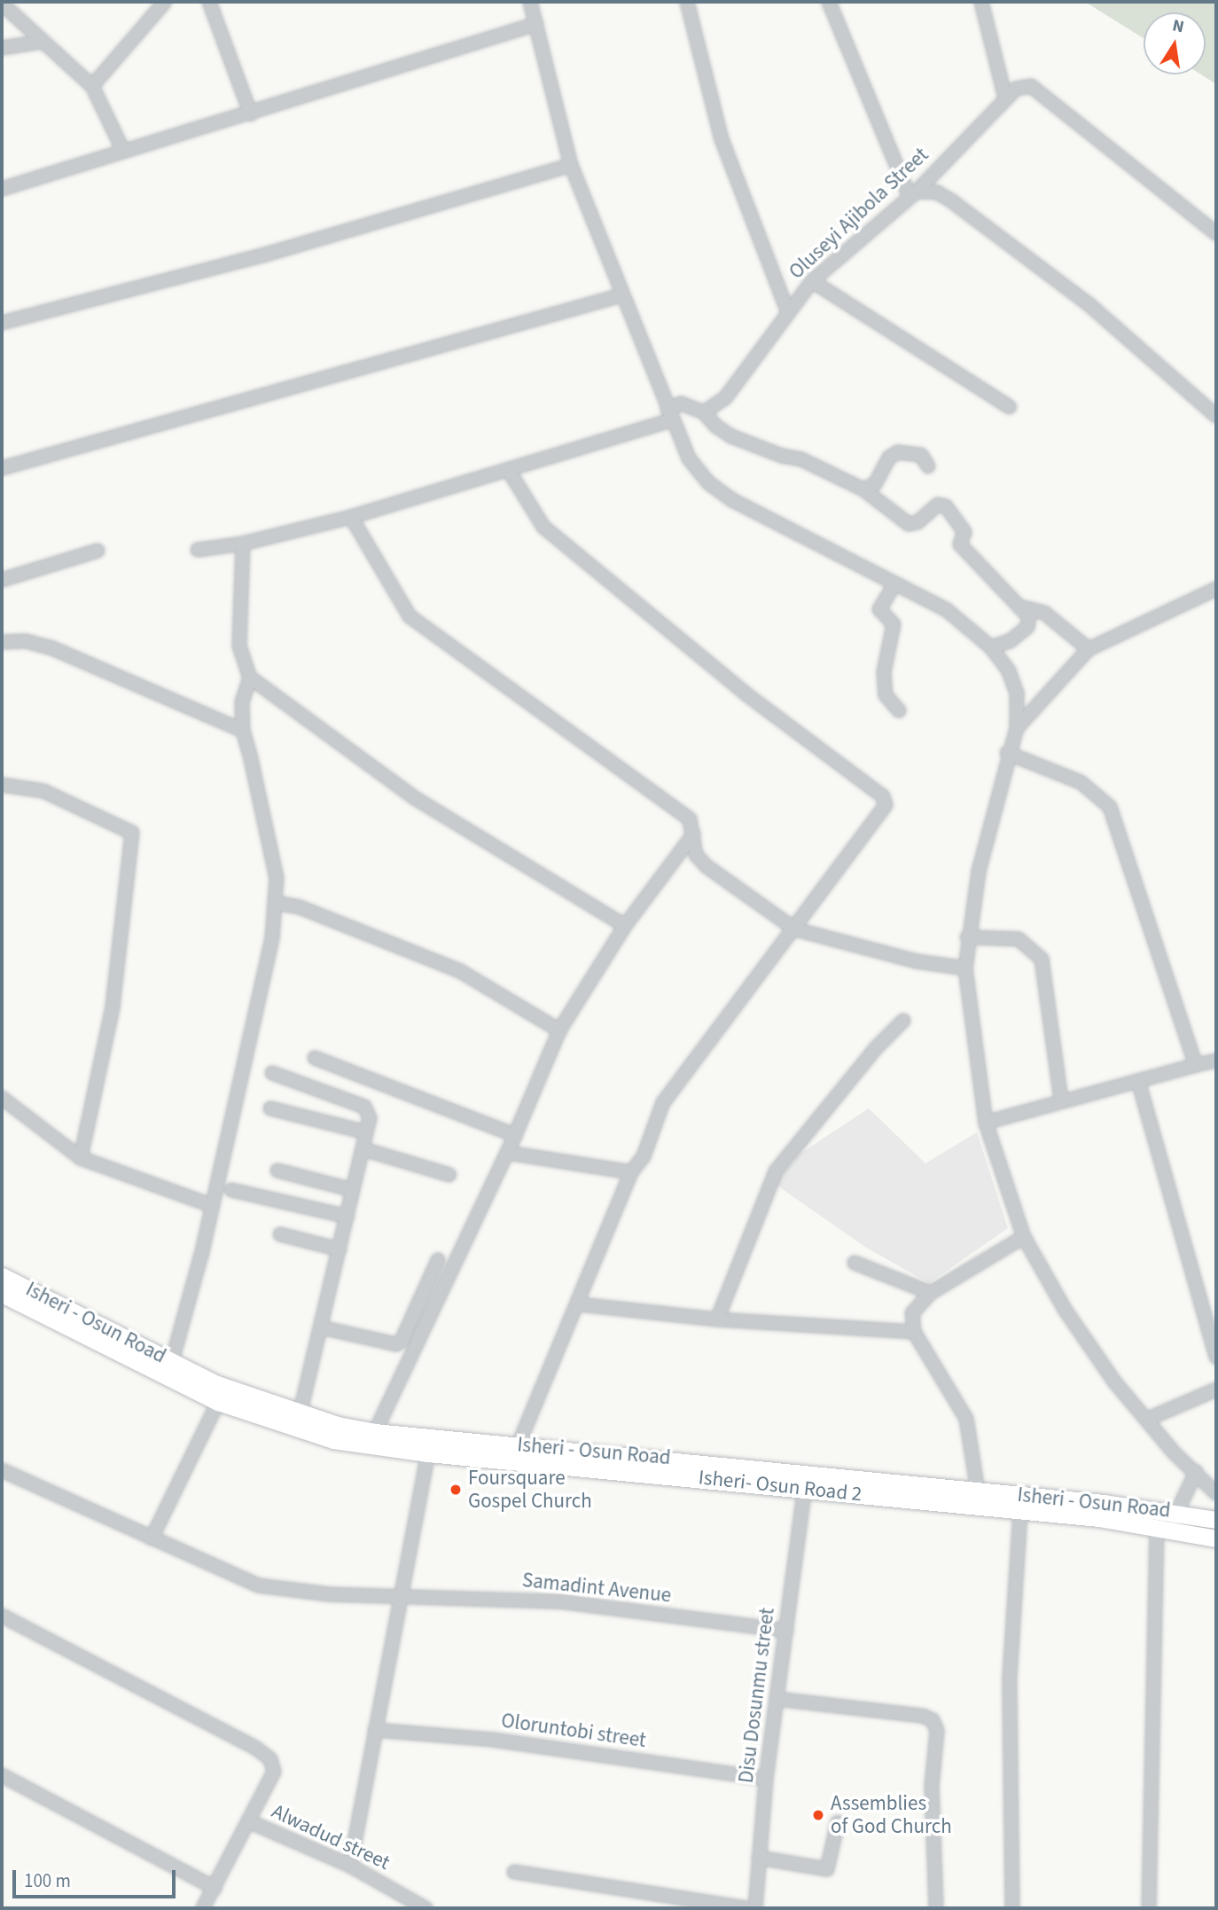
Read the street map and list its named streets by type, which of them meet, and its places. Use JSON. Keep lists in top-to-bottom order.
{
  "streets": {
    "main road": ["Isheri - Osun Road", "Isheri- Osun Road 2"],
    "street": [
      "Oluseyi Ajibola Street",
      "Samadint Avenue",
      "Disu Dosunmu street",
      "Oloruntobi street",
      "Alwadud street"
    ]
  },
  "crossings": [
    ["Isheri- Osun Road 2", "Disu Dosunmu street"],
    ["Samadint Avenue", "Disu Dosunmu street"],
    ["Disu Dosunmu street", "Oloruntobi street"]
  ],
  "places": ["Foursquare Gospel Church", "Assemblies of God Church"],
  "scale_bar": "100 m",
  "north": "top"
}
